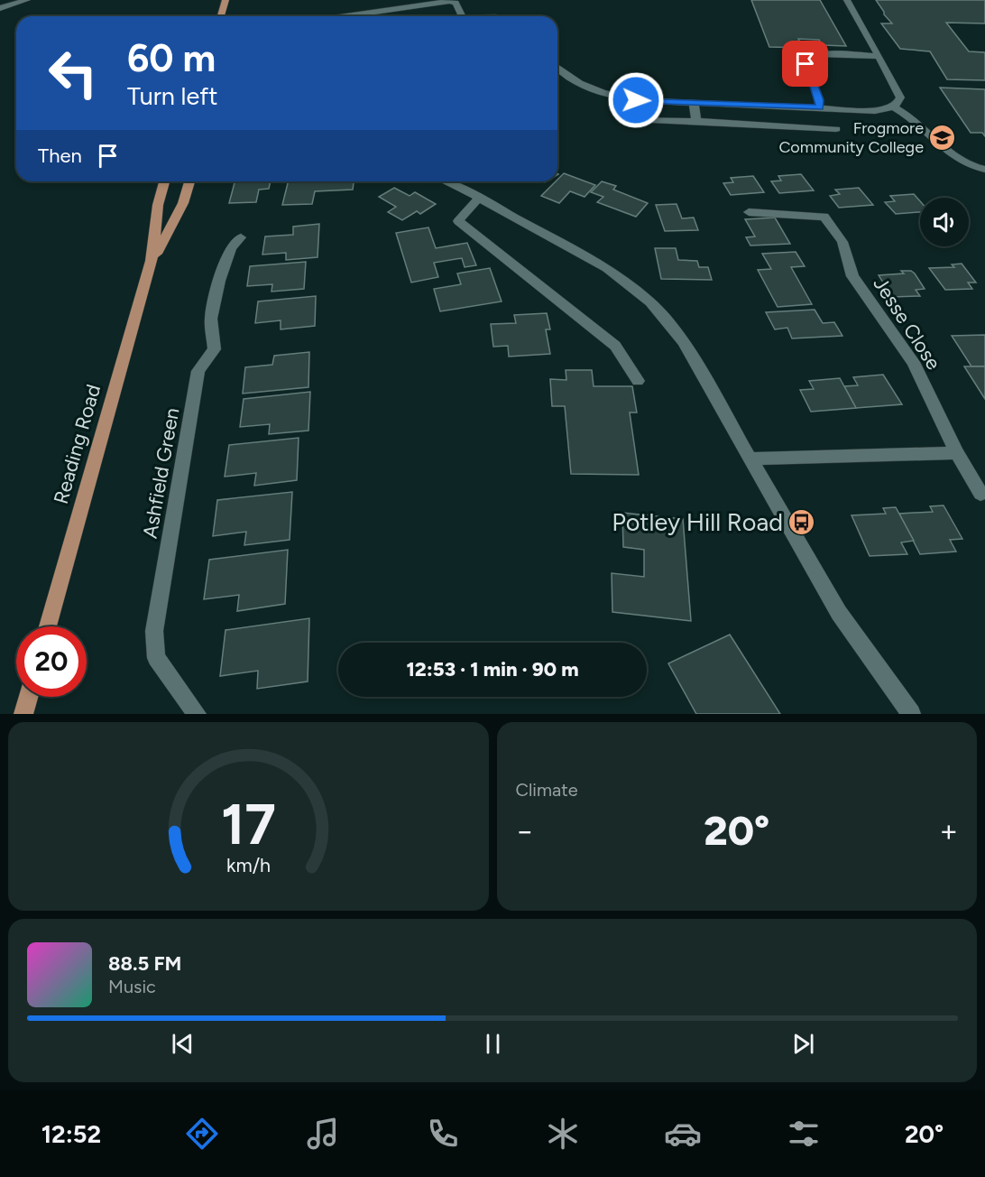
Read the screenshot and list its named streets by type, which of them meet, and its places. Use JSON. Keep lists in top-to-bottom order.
{
  "streets": {
    "main road": ["Reading Road"],
    "street": ["Jesse Close", "Ashfield Green"]
  },
  "places": {
    "school or university": ["Frogmore Community College"],
    "bus stop": ["Potley Hill Road"]
  },
  "page": {
    "turn": ["60 m", "Turn left"],
    "then": "Then",
    "limit": "20",
    "trip": "12:53 · 1 min · 90 m",
    "tile": "Climate",
    "heat": ["−", "20°", "+"],
    "song": ["88.5 FM", "Music"],
    "tabs": ["12:52", "20°"],
    "gauge": ["17", "km/h"]
  }
}
